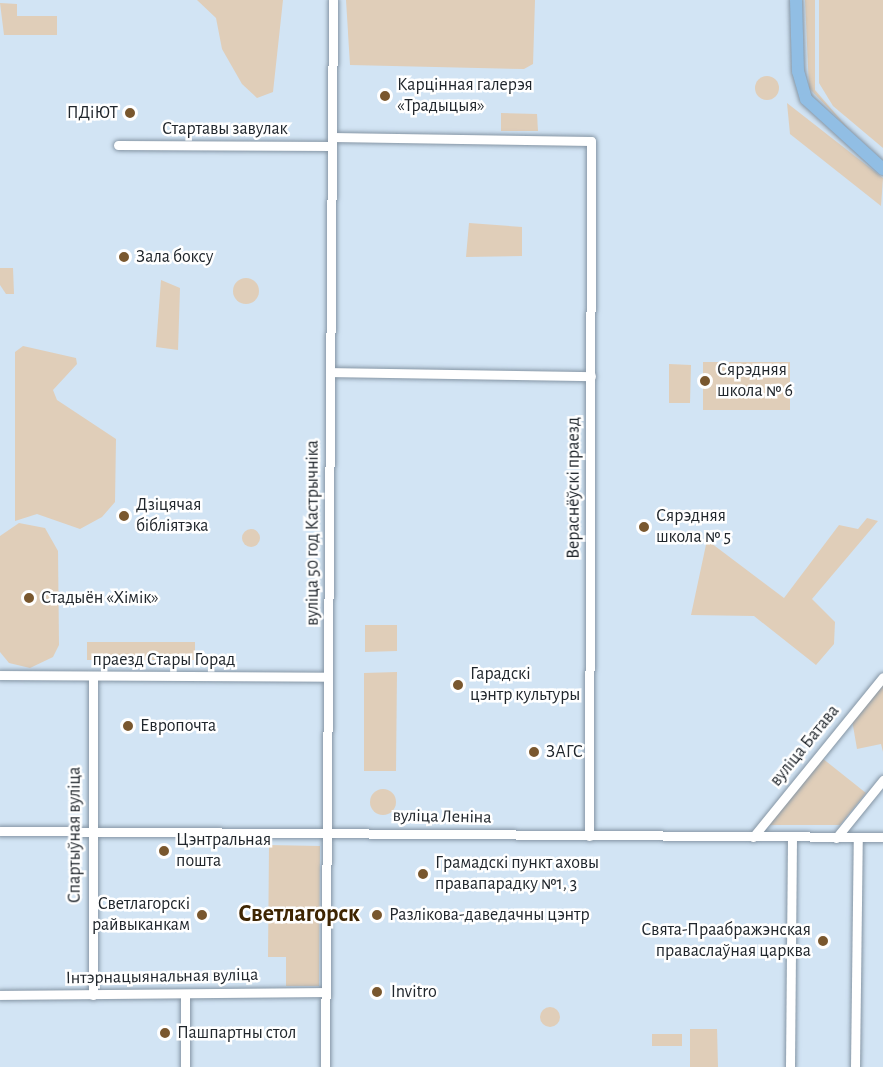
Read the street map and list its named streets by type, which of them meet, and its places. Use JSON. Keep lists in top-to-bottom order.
{
  "streets": {
    "street": [
      "Стартавы завулак",
      "Вераснёўскі праезд",
      "вуліца 50 год Кастрычніка",
      "праезд Стары Горад",
      "вуліца Батава",
      "вуліца Леніна",
      "Спартыўная вуліца",
      "Інтэрнацыянальная вуліца"
    ]
  },
  "crossings": [
    ["Стартавы завулак", "Вераснёўскі праезд"],
    ["Стартавы завулак", "вуліца 50 год Кастрычніка"],
    ["Вераснёўскі праезд", "вуліца Леніна"],
    ["вуліца 50 год Кастрычніка", "праезд Стары Горад"],
    ["вуліца 50 год Кастрычніка", "вуліца Леніна"],
    ["вуліца 50 год Кастрычніка", "Інтэрнацыянальная вуліца"],
    ["праезд Стары Горад", "Спартыўная вуліца"],
    ["вуліца Батава", "вуліца Леніна"],
    ["вуліца Леніна", "Спартыўная вуліца"],
    ["Спартыўная вуліца", "Інтэрнацыянальная вуліца"]
  ],
  "districts": ["Светлагорск"],
  "places": [
    "Карцінная галерэя «Традыцыя»",
    "ПДіЮТ",
    "Зала боксу",
    "Сярэдняя школа № 6",
    "Дзіцячая бібліятэка",
    "Сярэдняя школа № 5",
    "Стадыён «Хімік»",
    "Гарадскі цэнтр культуры",
    "Европочта",
    "ЗАГС",
    "Цэнтральная пошта",
    "Грамадскі пункт аховы правапарадку №1, 3",
    "Светлагорскі райвыканкам",
    "Разлікова-даведачны цэнтр",
    "Свята-Праабражэнская праваслаўная царква",
    "Invitro",
    "Пашпартны стол"
  ]
}
